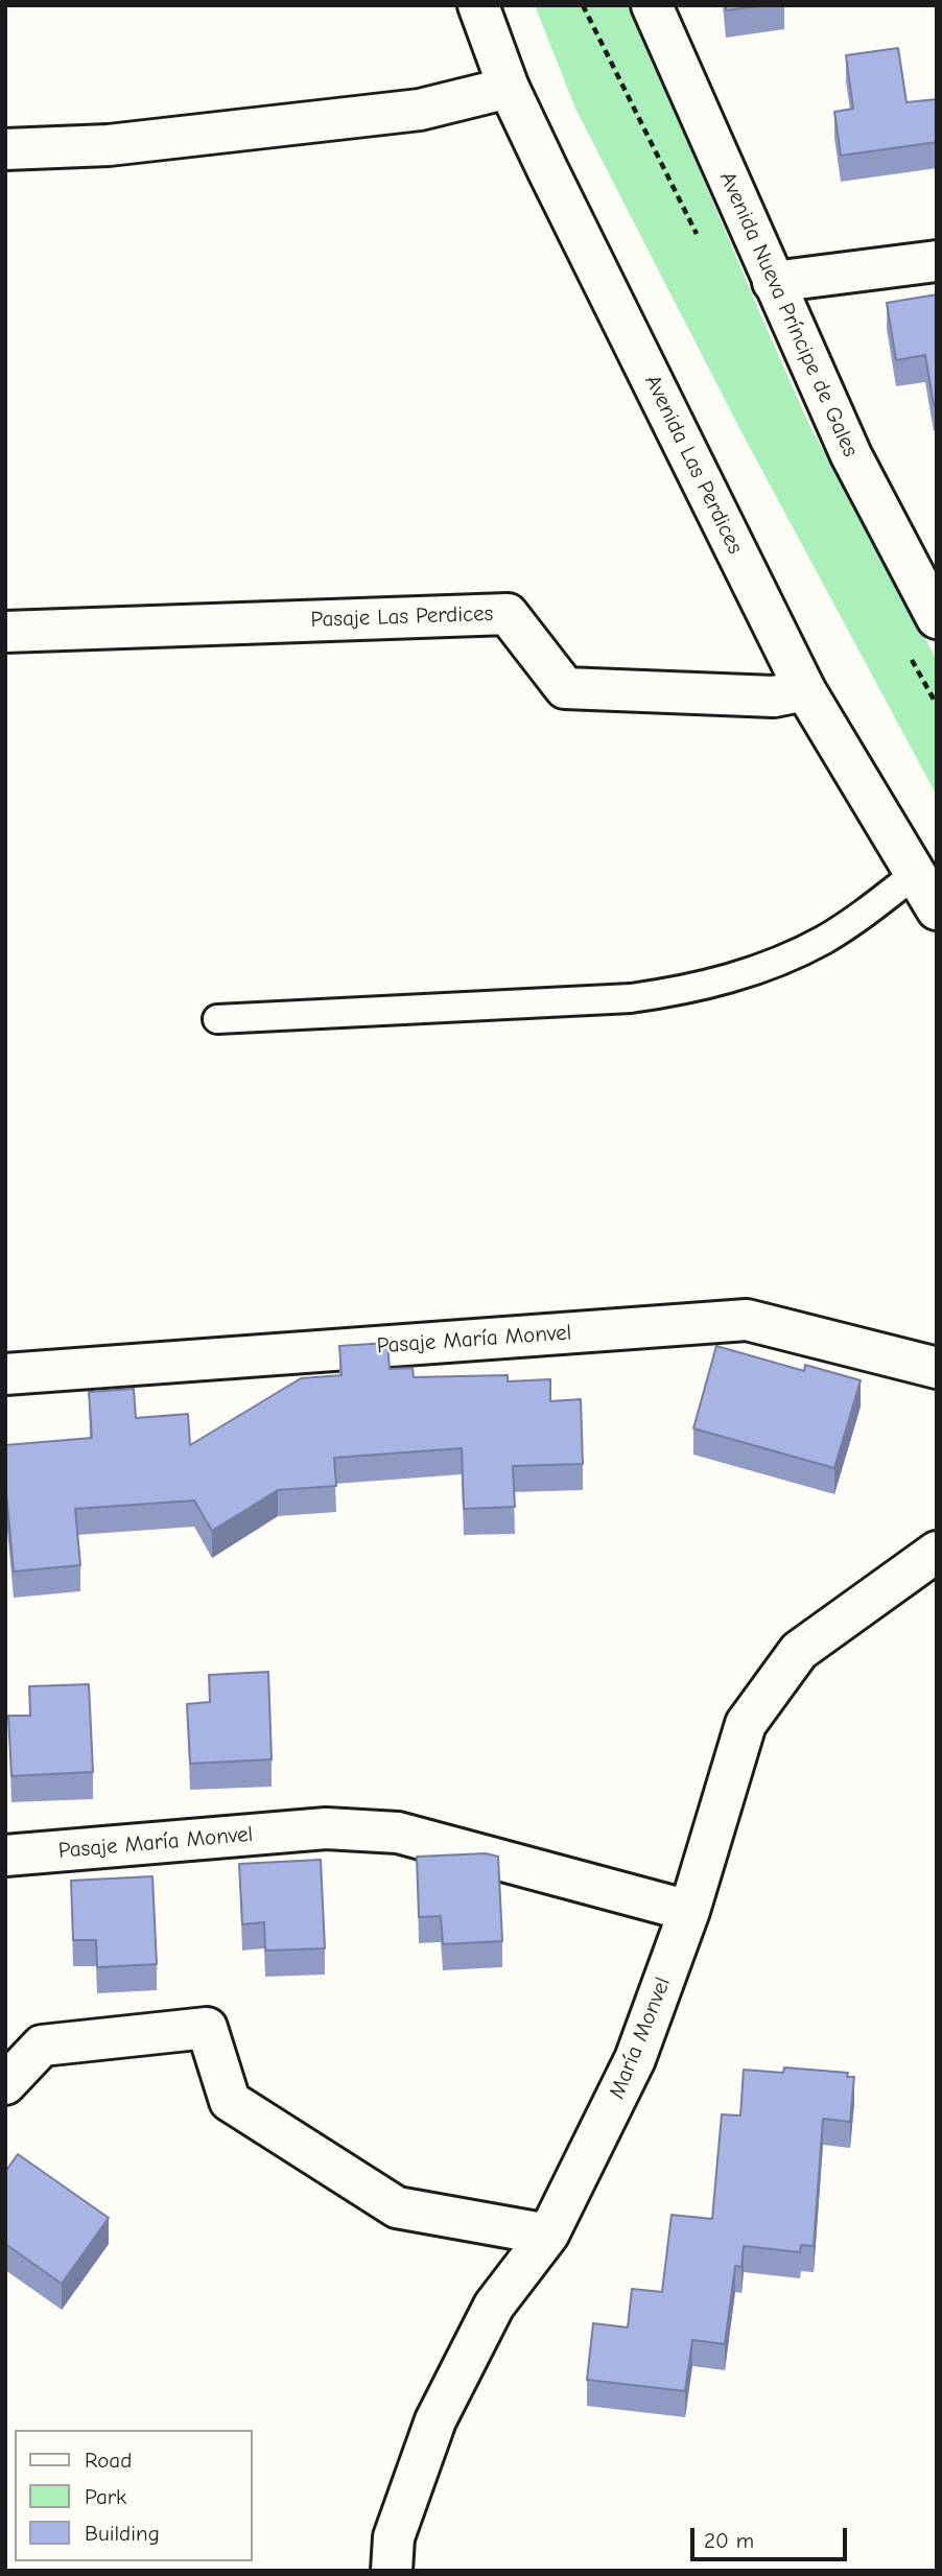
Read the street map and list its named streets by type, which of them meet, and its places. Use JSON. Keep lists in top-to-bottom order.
{
  "streets": {
    "street": [
      "Avenida Nueva Príncipe de Gales",
      "Avenida Las Perdices",
      "Pasaje Las Perdices",
      "Pasaje María Monvel",
      "María Monvel"
    ]
  },
  "crossings": [
    ["Avenida Las Perdices", "Pasaje Las Perdices"],
    ["Pasaje María Monvel", "María Monvel"]
  ],
  "legend": ["Road", "Park", "Building"],
  "scale_bar": "20 m"
}
